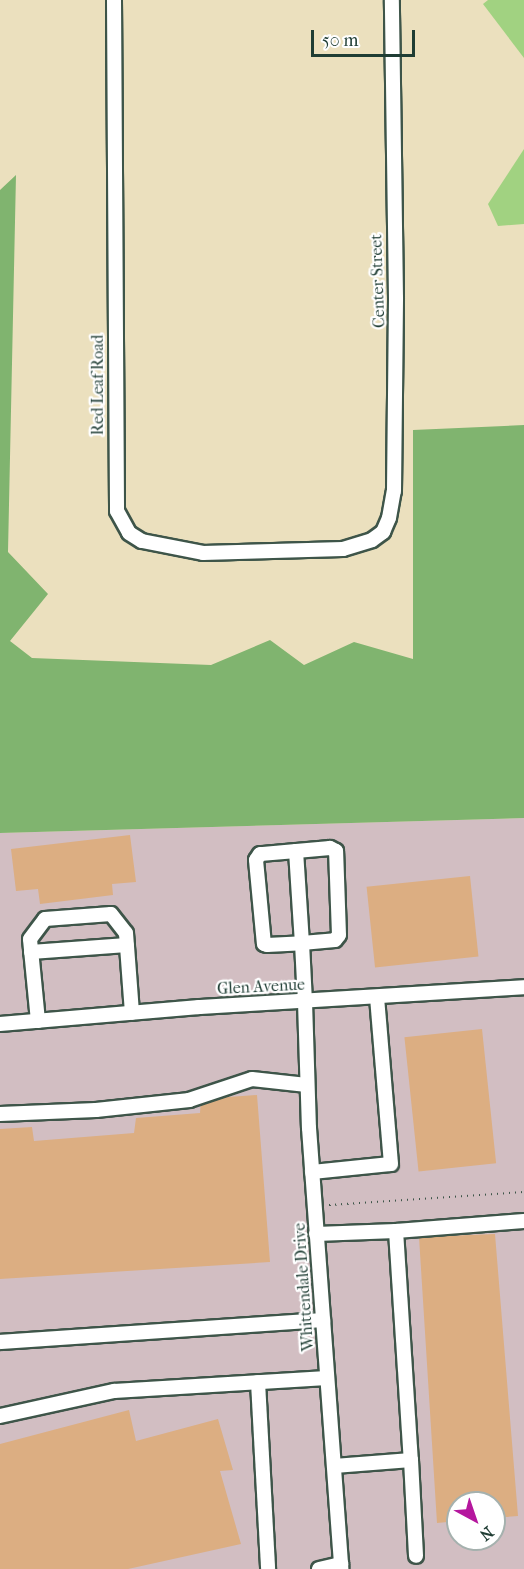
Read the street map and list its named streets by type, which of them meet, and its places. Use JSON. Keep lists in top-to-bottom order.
{
  "streets": {
    "street": [
      "Center Street",
      "Red Leaf Road",
      "Glen Avenue",
      "Whittendale Drive"
    ]
  },
  "crossings": [
    ["Center Street", "Red Leaf Road"],
    ["Glen Avenue", "Whittendale Drive"]
  ],
  "scale_bar": "50 m",
  "north": "bottom right"
}
